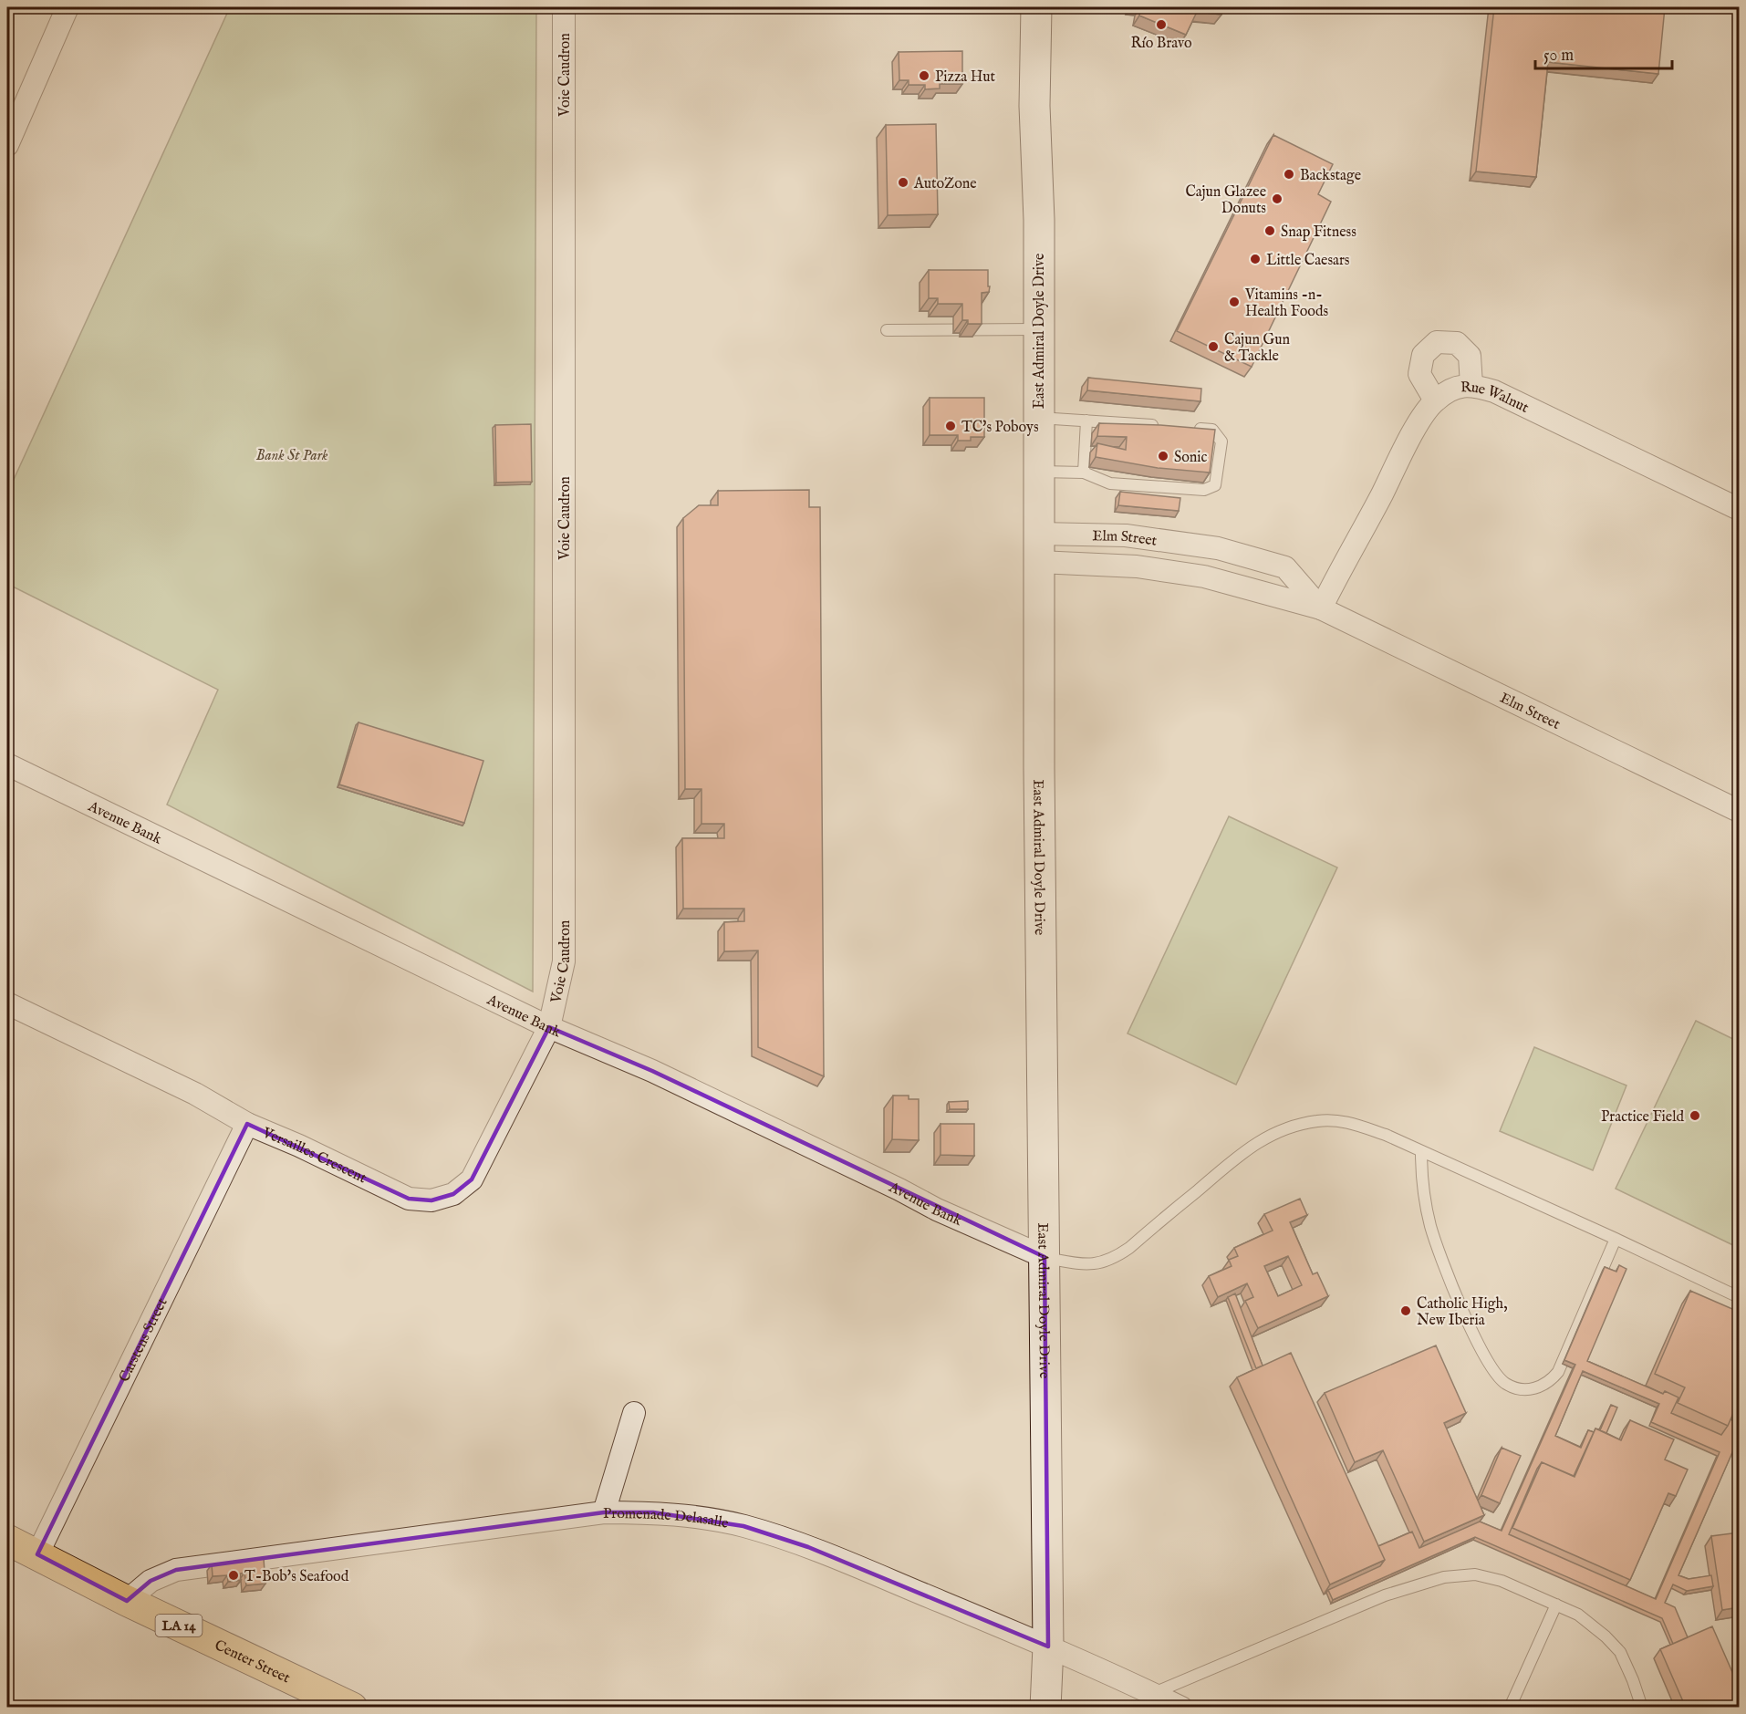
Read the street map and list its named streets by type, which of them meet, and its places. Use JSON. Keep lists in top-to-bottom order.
{
  "streets": {
    "main road": ["East Admiral Doyle Drive", "LA 14", "Center Street"],
    "street": [
      "Voie Caudron",
      "Rue Walnut",
      "Elm Street",
      "Avenue Bank",
      "Versailles Crescent",
      "Carstens Street",
      "Promenade Delasalle"
    ]
  },
  "crossings": [
    ["Voie Caudron", "Avenue Bank"],
    ["Voie Caudron", "Versailles Crescent"],
    ["East Admiral Doyle Drive", "Elm Street"],
    ["East Admiral Doyle Drive", "Avenue Bank"],
    ["East Admiral Doyle Drive", "Promenade Delasalle"],
    ["Rue Walnut", "Elm Street"],
    ["Avenue Bank", "Versailles Crescent"],
    ["Versailles Crescent", "Carstens Street"],
    ["Carstens Street", "Center Street"],
    ["Promenade Delasalle", "Center Street"]
  ],
  "parks": ["Bank St Park"],
  "places": [
    "Río Bravo",
    "Pizza Hut",
    "Backstage",
    "AutoZone",
    "Cajun Glazee Donuts",
    "Snap Fitness",
    "Little Caesars",
    "Vitamins -n- Health Foods",
    "Cajun Gun & Tackle",
    "TC's Poboys",
    "Sonic",
    "Practice Field",
    "Catholic High, New Iberia",
    "T-Bob's Seafood"
  ],
  "scale_bar": "50 m"
}
